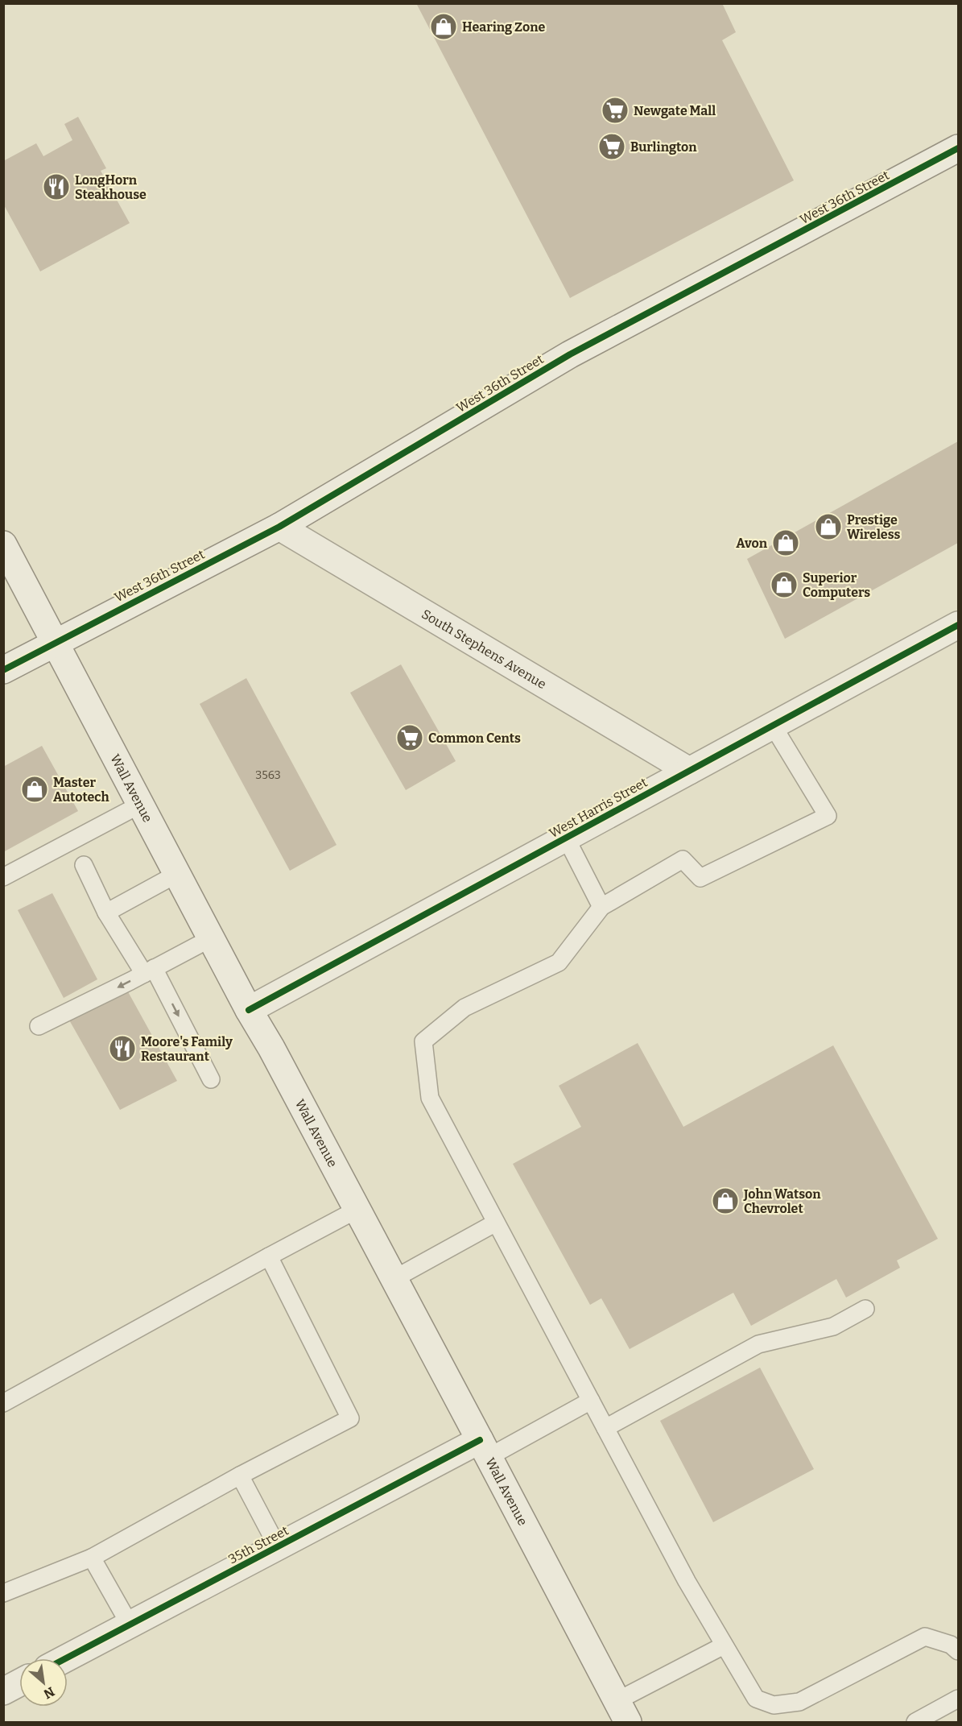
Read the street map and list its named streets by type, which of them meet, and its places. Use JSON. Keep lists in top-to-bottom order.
{
  "streets": {
    "street": [
      "West 36th Street",
      "South Stephens Avenue",
      "Wall Avenue",
      "West Harris Street",
      "35th Street"
    ]
  },
  "crossings": [
    ["West 36th Street", "South Stephens Avenue"],
    ["West 36th Street", "Wall Avenue"],
    ["South Stephens Avenue", "West Harris Street"],
    ["Wall Avenue", "West Harris Street"],
    ["Wall Avenue", "35th Street"]
  ],
  "places": {
    "shop": [
      "Hearing Zone",
      "Prestige Wireless",
      "Avon",
      "Superior Computers",
      "Master Autotech",
      "John Watson Chevrolet"
    ],
    "supermarket": ["Newgate Mall", "Burlington", "Common Cents"],
    "restaurant": ["LongHorn Steakhouse", "Moore's Family Restaurant"]
  },
  "house_numbers": ["3563"],
  "north": "bottom right"
}
